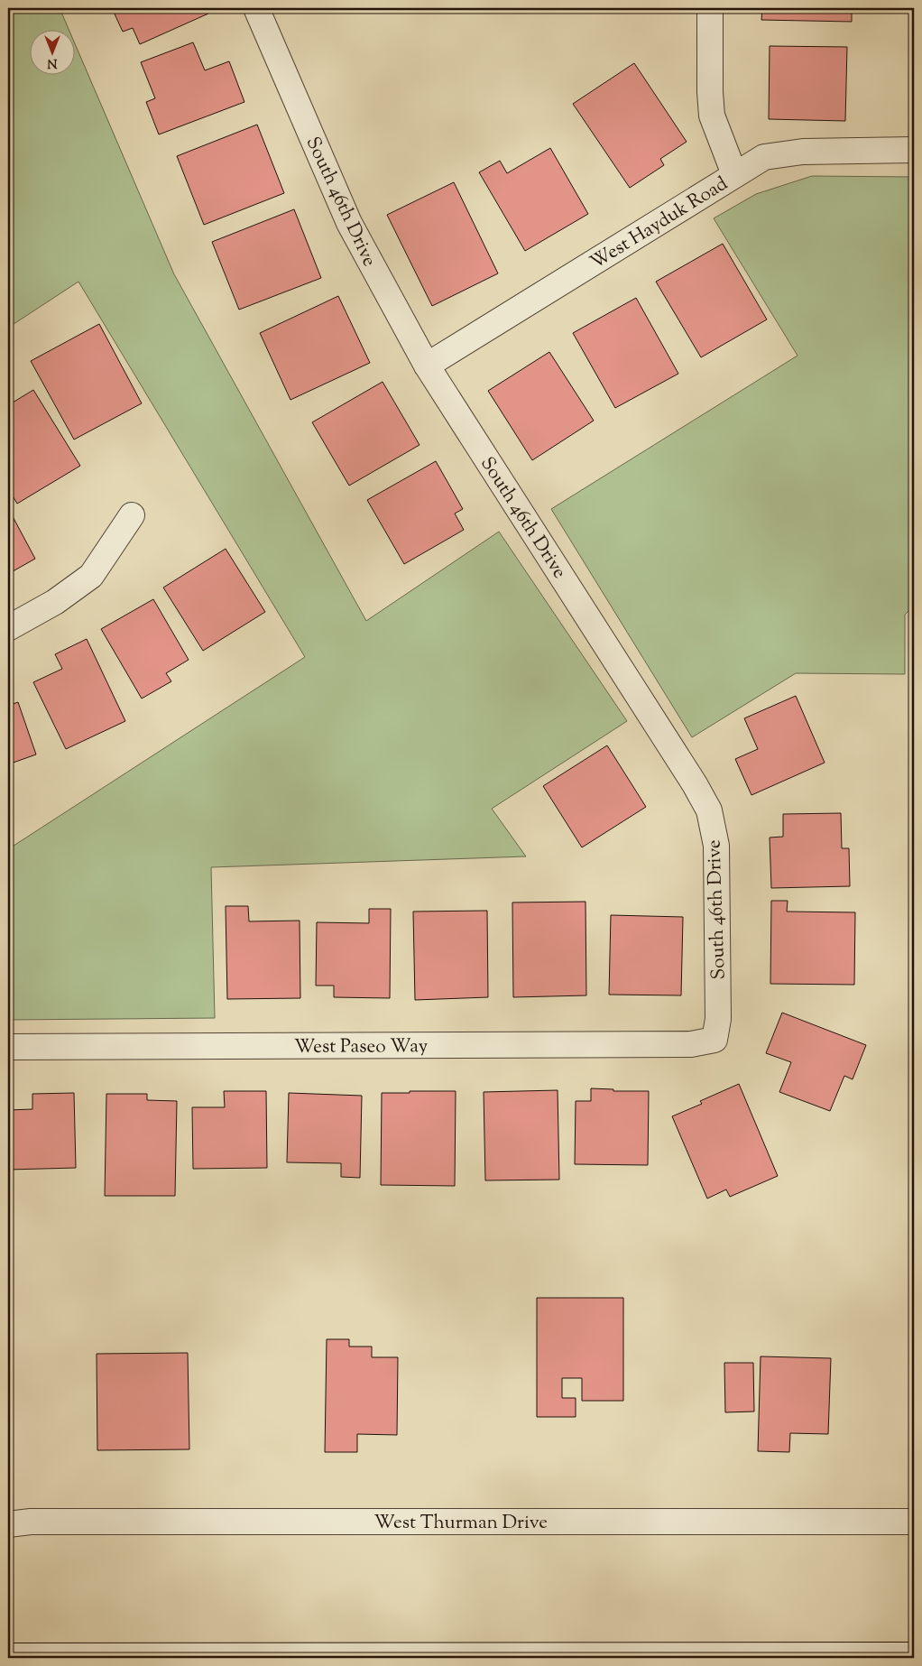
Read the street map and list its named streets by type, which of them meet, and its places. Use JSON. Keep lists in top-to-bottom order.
{
  "streets": {
    "street": [
      "South 46th Drive",
      "West Hayduk Road",
      "West Paseo Way",
      "West Thurman Drive"
    ]
  },
  "crossings": [
    ["South 46th Drive", "West Hayduk Road"],
    ["South 46th Drive", "West Paseo Way"]
  ],
  "north": "bottom"
}
